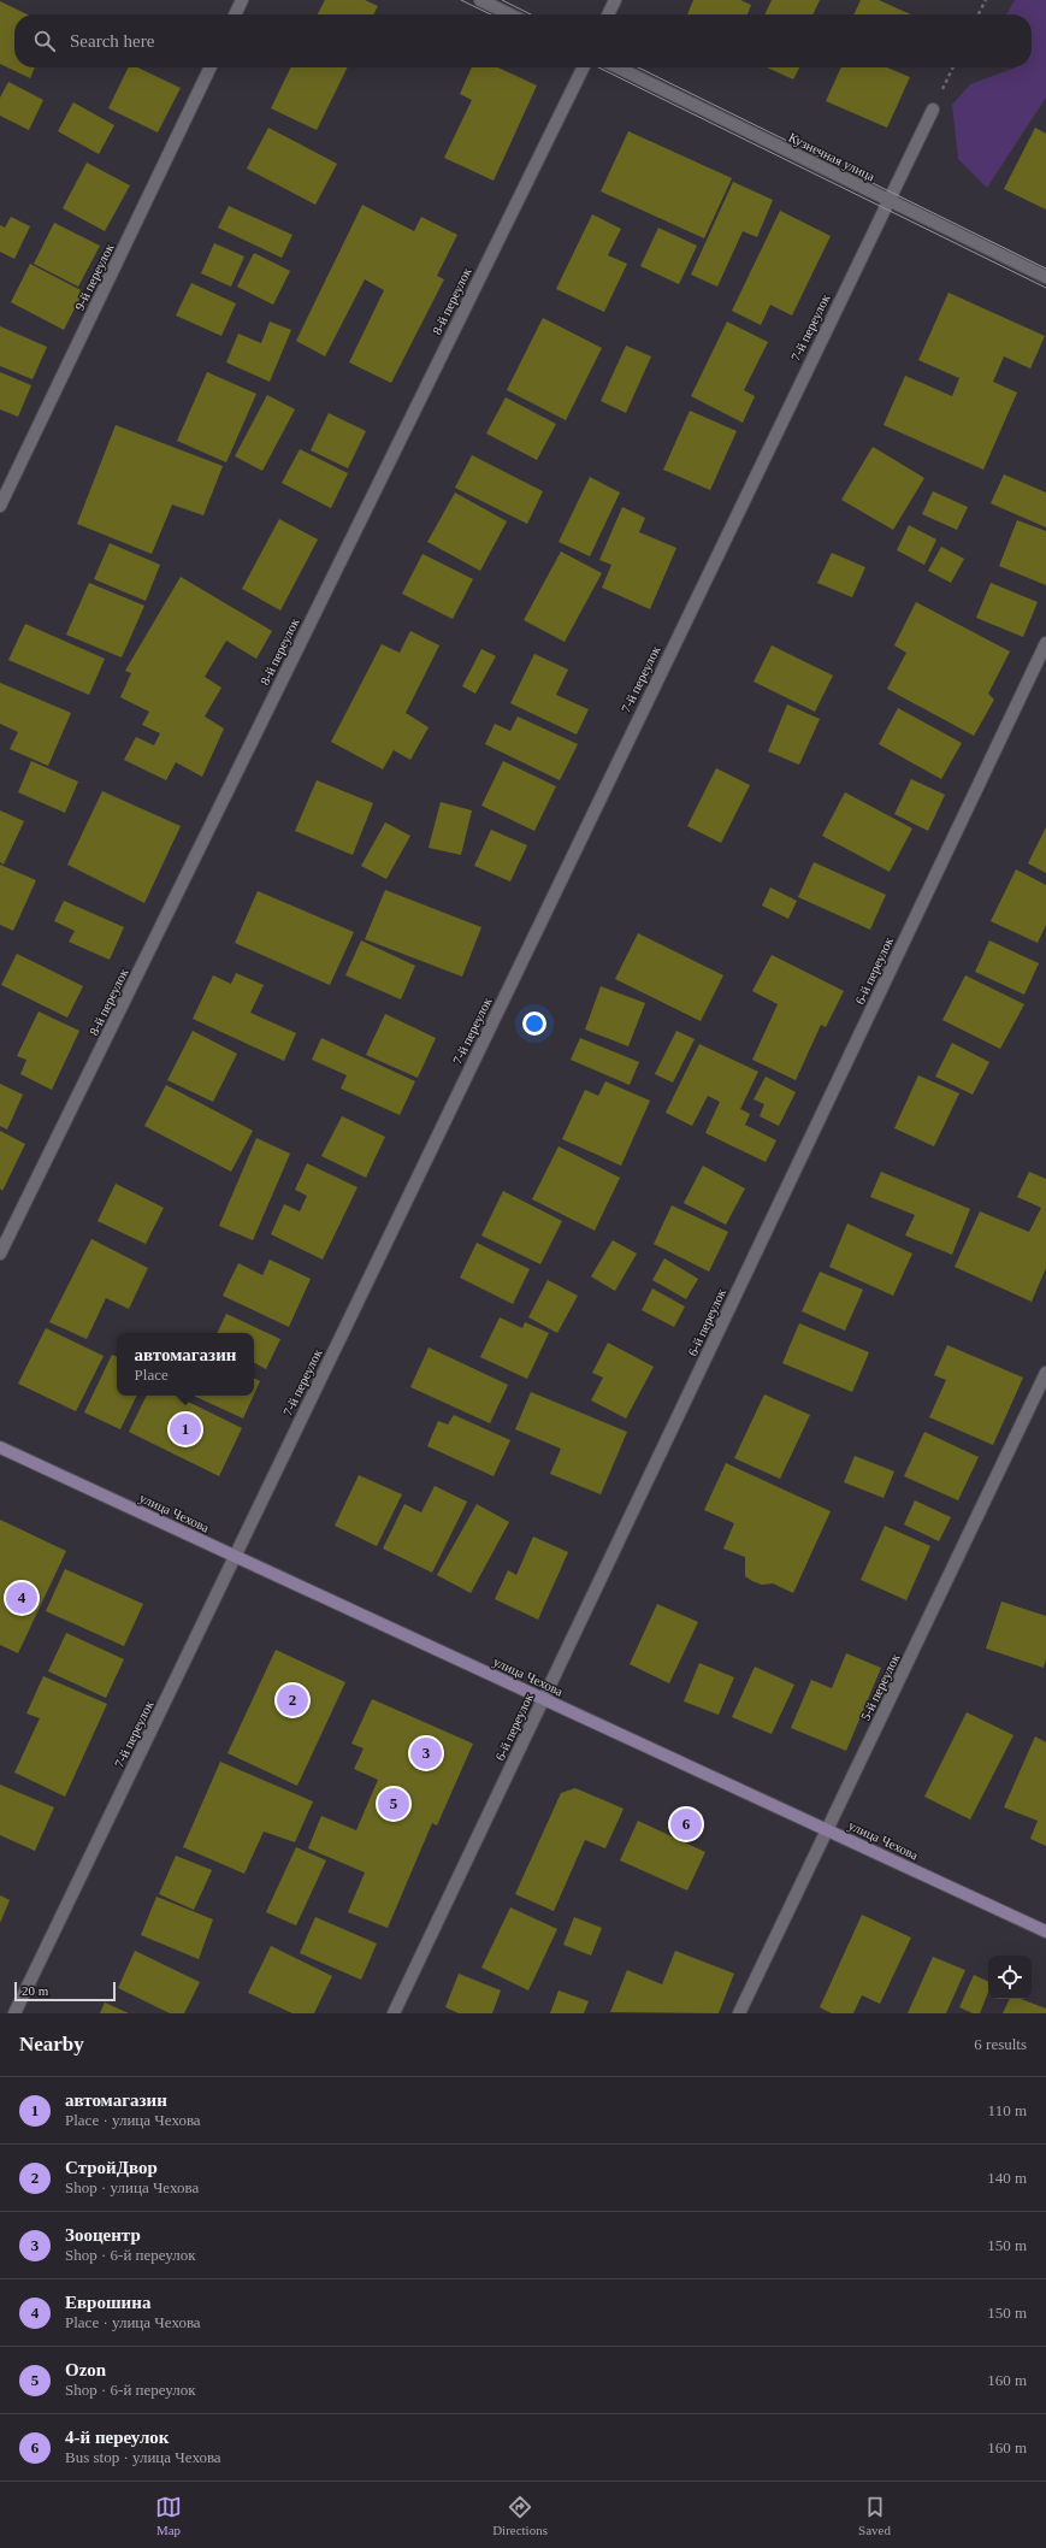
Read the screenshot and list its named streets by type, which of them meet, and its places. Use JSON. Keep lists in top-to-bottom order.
{
  "streets": {
    "main road": ["улица Чехова"],
    "street": [
      "Кузнечная улица",
      "9-й переулок",
      "8-й переулок",
      "7-й переулок",
      "6-й переулок",
      "5-й переулок"
    ]
  },
  "crossings": [
    ["Кузнечная улица", "7-й переулок"],
    ["7-й переулок", "улица Чехова"],
    ["6-й переулок", "улица Чехова"],
    ["улица Чехова", "5-й переулок"]
  ],
  "scale_bar": "20 m",
  "page": {
    "search": "Search here",
    "popup": ["автомагазин", "Place"],
    "pins": [
      "1",
      "4",
      "2",
      "3",
      "5",
      "6"
    ],
    "scale": "20 m",
    "heading": ["Nearby", "6 results"],
    "list": [
      {
        "mark": "1",
        "name": "автомагазин",
        "note": "Place · улица Чехова",
        "value": "110 m"
      },
      {
        "mark": "2",
        "name": "СтройДвор",
        "note": "Shop · улица Чехова",
        "value": "140 m"
      },
      {
        "mark": "3",
        "name": "Зооцентр",
        "note": "Shop · 6-й переулок",
        "value": "150 m"
      },
      {
        "mark": "4",
        "name": "Еврошина",
        "note": "Place · улица Чехова",
        "value": "150 m"
      },
      {
        "mark": "5",
        "name": "Ozon",
        "note": "Shop · 6-й переулок",
        "value": "160 m"
      },
      {
        "mark": "6",
        "name": "4-й переулок",
        "note": "Bus stop · улица Чехова",
        "value": "160 m"
      }
    ],
    "nav": ["Map", "Directions", "Saved"]
  }
}
